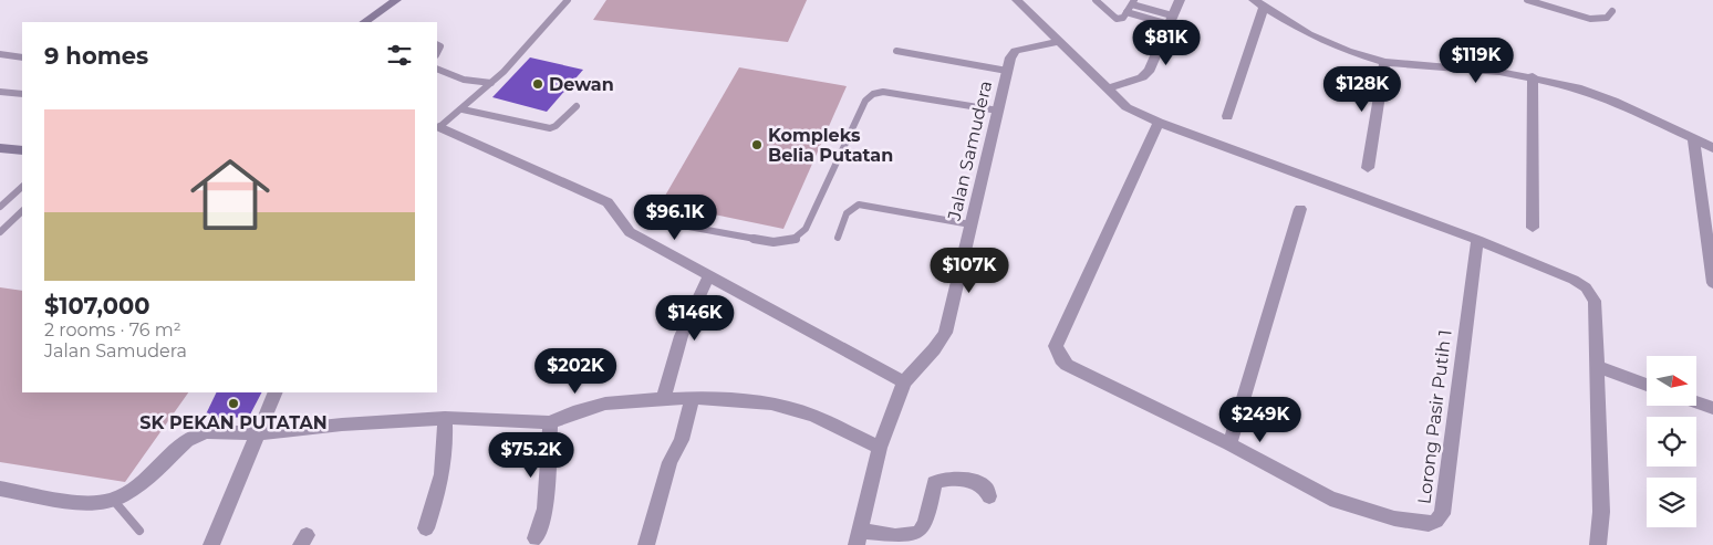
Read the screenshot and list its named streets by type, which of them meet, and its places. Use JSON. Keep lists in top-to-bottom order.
{
  "streets": {
    "street": ["Jalan Samudera", "Lorong Pasir Putih 1"]
  },
  "places": ["Dewan", "Kompleks Belia Putatan", "SK PEKAN PUTATAN"],
  "north": "right",
  "page": {
    "price": [
      "$81K",
      "$119K",
      "$128K",
      "$96.1K",
      "$107K",
      "$146K",
      "$202K",
      "$249K",
      "$75.2K"
    ],
    "heading": "9 homes",
    "list": [
      {
        "name": "$107,000",
        "note": "2 rooms · 76 m² · Jalan Samudera"
      }
    ]
  }
}
